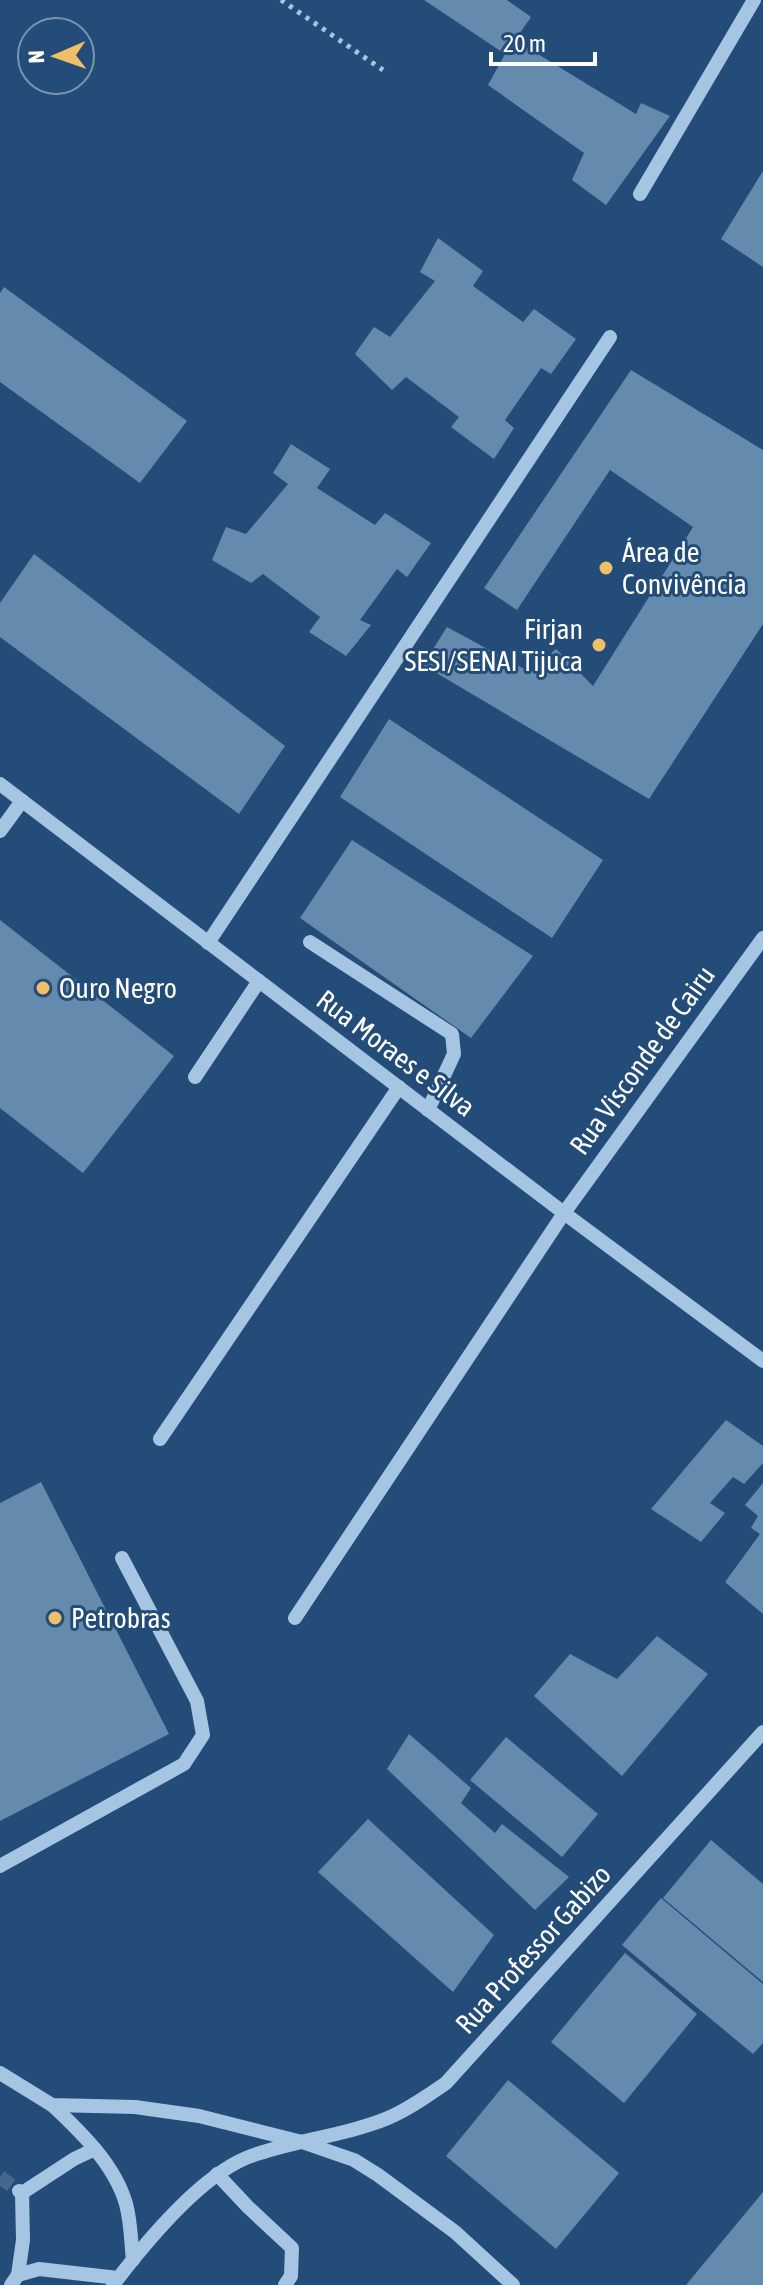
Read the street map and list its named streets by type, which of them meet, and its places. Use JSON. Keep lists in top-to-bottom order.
{
  "streets": {
    "street": ["Rua Moraes e Silva", "Rua Visconde de Cairu", "Rua Professor Gabizo"]
  },
  "crossings": [
    ["Rua Moraes e Silva", "Rua Visconde de Cairu"]
  ],
  "places": [
    "Área de Convivência",
    "Firjan SESI/SENAI Tijuca",
    "Ouro Negro",
    "Petrobras"
  ],
  "scale_bar": "20 m",
  "north": "left"
}
